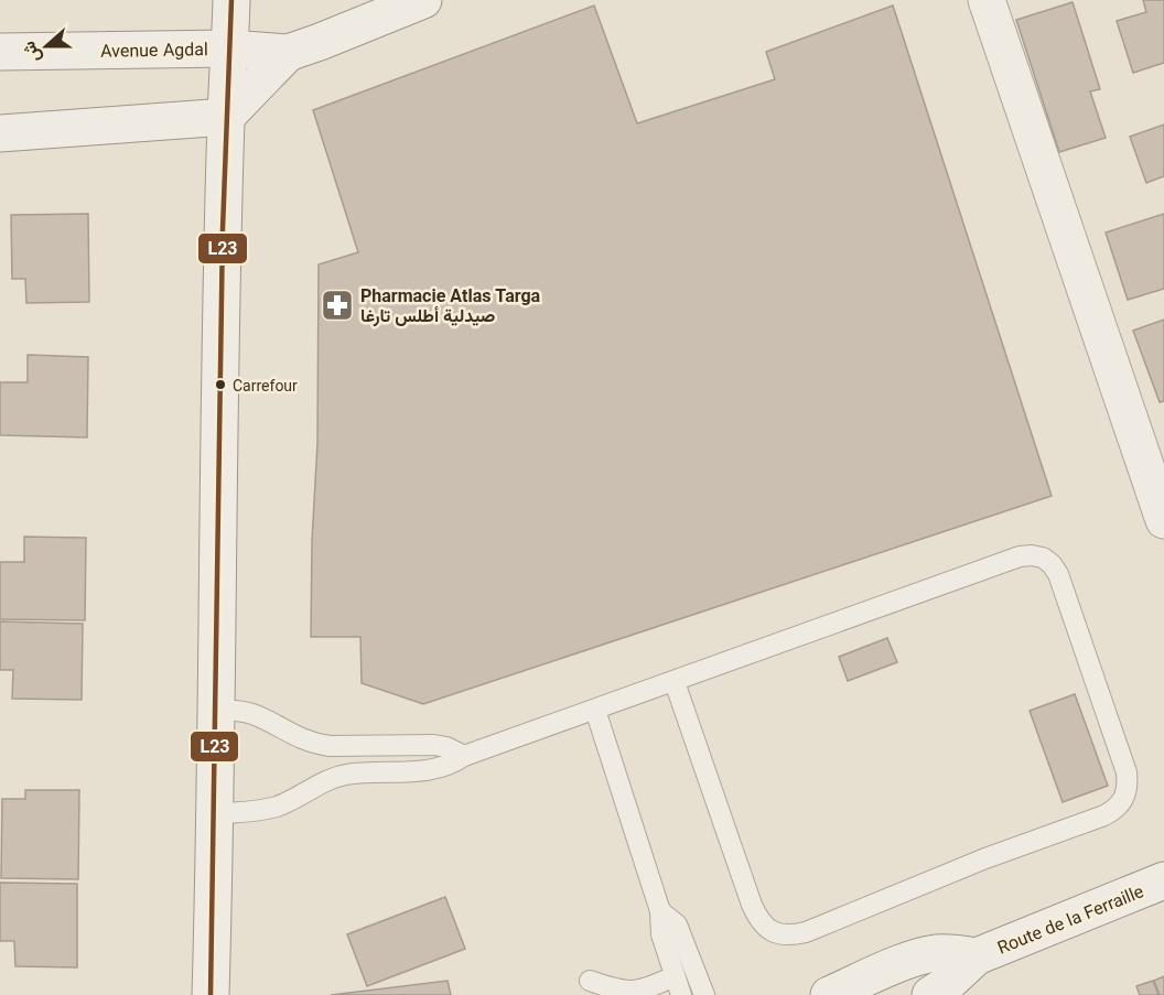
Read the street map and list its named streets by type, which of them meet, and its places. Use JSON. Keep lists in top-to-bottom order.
{
  "streets": {
    "street": ["Avenue Agdal", "Route de la Ferraille"]
  },
  "places": {
    "pharmacy": ["Pharmacie Atlas Targa صيدلية أطلس تارغا"],
    "other": ["Carrefour"]
  },
  "lines": ["transit line L23"],
  "north": "left"
}
